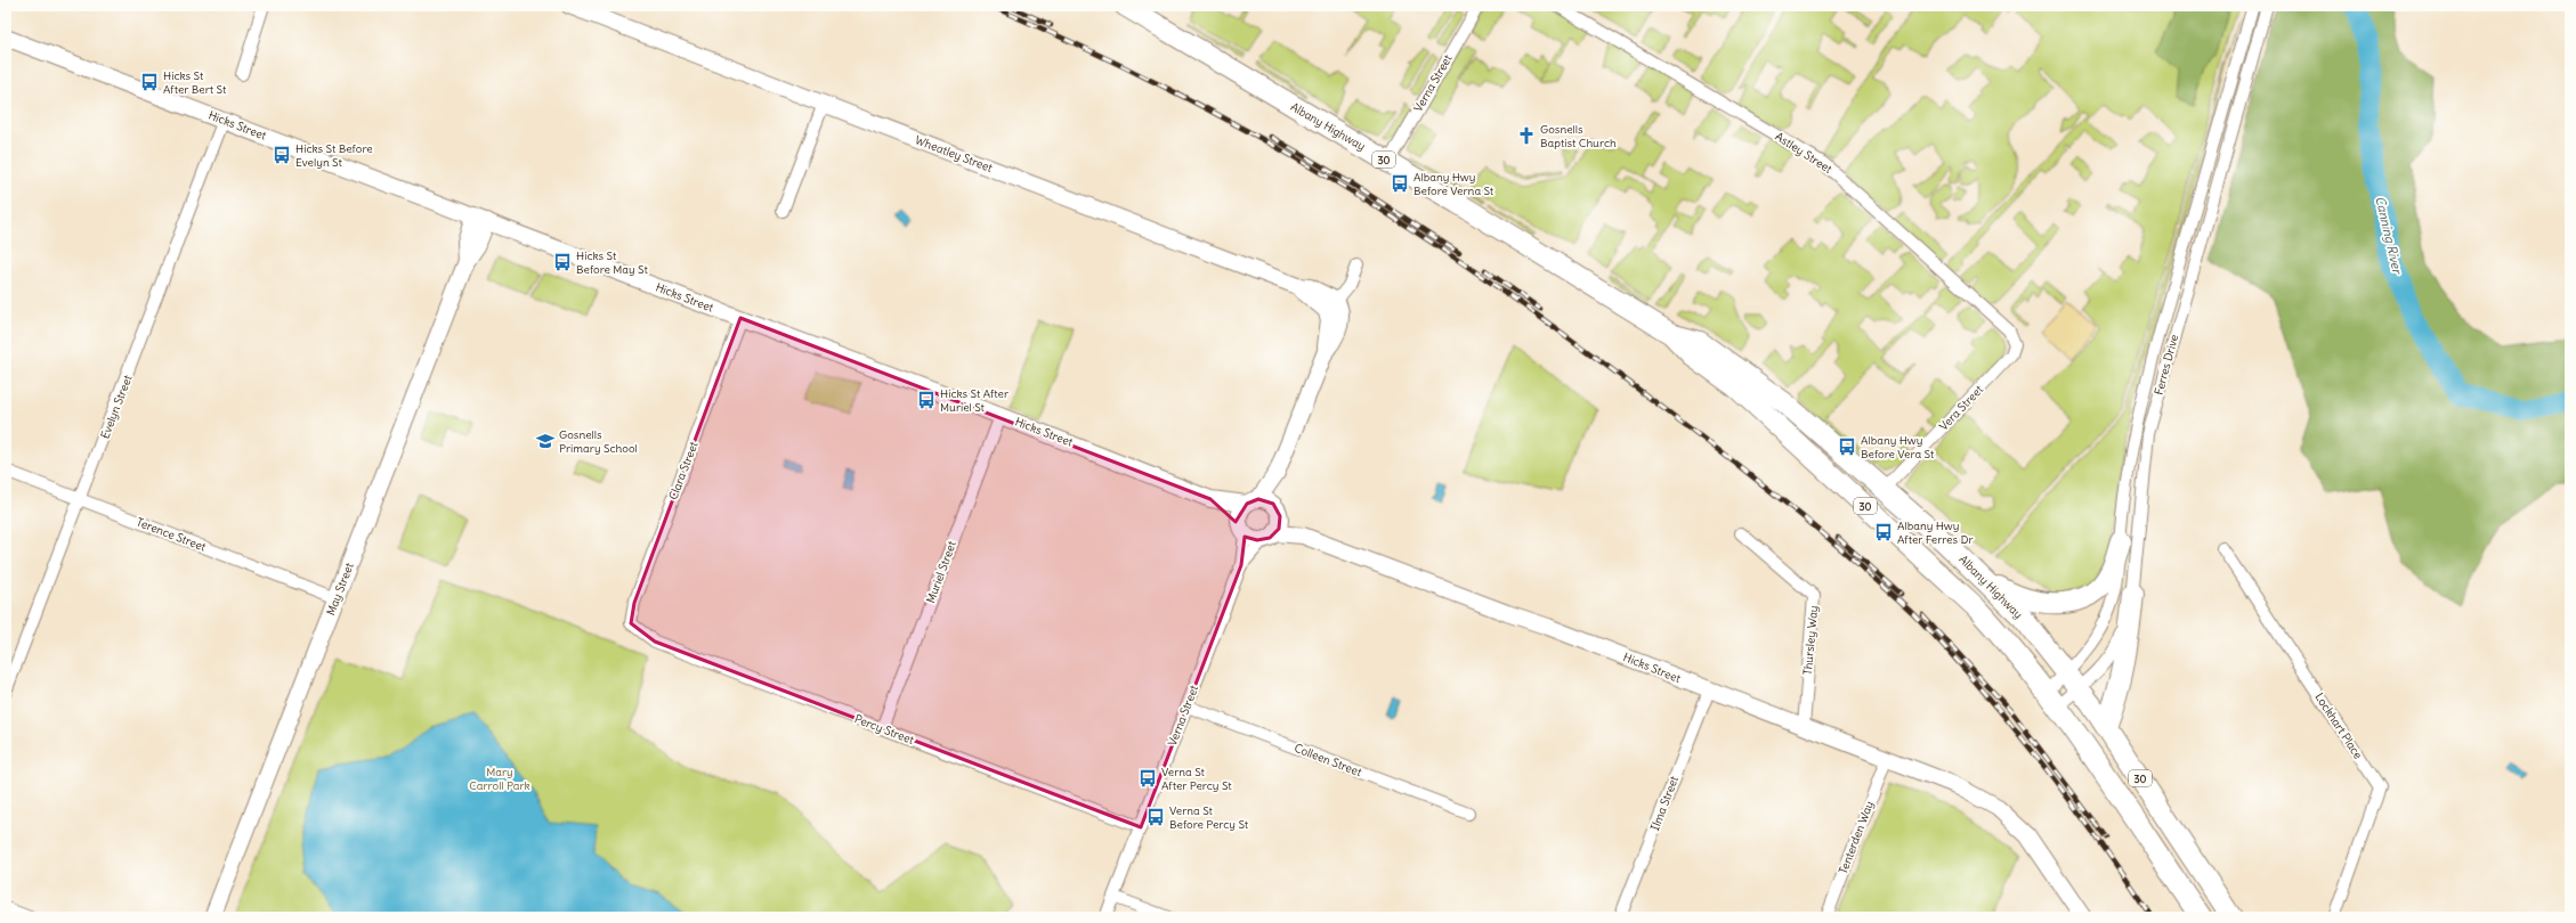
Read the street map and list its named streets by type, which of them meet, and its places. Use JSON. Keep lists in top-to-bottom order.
{
  "streets": {
    "highway": ["Albany Highway", "30"],
    "street": [
      "Verna Street",
      "Hicks Street",
      "Astley Street",
      "Wheatley Street",
      "Ferres Drive",
      "Evelyn Street",
      "Vera Street",
      "Clara Street",
      "Terence Street",
      "Muriel Street",
      "May Street",
      "Thursley Way",
      "Lockhart Place",
      "Percy Street",
      "Colleen Street",
      "Ilma Street",
      "Tenterden Way"
    ]
  },
  "crossings": [
    ["Verna Street", "Hicks Street"],
    ["Verna Street", "Albany Highway"],
    ["Verna Street", "Percy Street"],
    ["Verna Street", "Colleen Street"],
    ["Hicks Street", "Evelyn Street"],
    ["Hicks Street", "Clara Street"],
    ["Hicks Street", "Muriel Street"],
    ["Hicks Street", "May Street"],
    ["Hicks Street", "Thursley Way"],
    ["Hicks Street", "Ilma Street"],
    ["Hicks Street", "Tenterden Way"],
    ["Albany Highway", "Ferres Drive"],
    ["Albany Highway", "Vera Street"],
    ["Astley Street", "Vera Street"],
    ["Evelyn Street", "Terence Street"],
    ["Clara Street", "Percy Street"],
    ["Terence Street", "May Street"],
    ["Muriel Street", "Percy Street"]
  ],
  "water": ["Canning River"],
  "parks": ["Mary Carroll Park"],
  "places": {
    "bus stop": [
      "Hicks St After Bert St",
      "Hicks St Before Evelyn St",
      "Albany Hwy Before Verna St",
      "Hicks St Before May St",
      "Hicks St After Muriel St",
      "Albany Hwy Before Vera St",
      "Albany Hwy After Ferres Dr",
      "Verna St After Percy St",
      "Verna St Before Percy St"
    ],
    "church": ["Gosnells Baptist Church"],
    "school or university": ["Gosnells Primary School"]
  }
}
